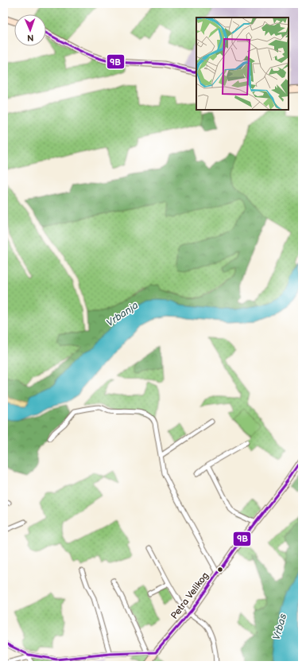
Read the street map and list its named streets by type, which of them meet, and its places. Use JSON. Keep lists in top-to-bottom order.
{
  "streets": {
    "street": ["Petra Velikog"]
  },
  "water": ["Vrbanja", "Vrbas"],
  "lines": ["transit line 9B"],
  "north": "bottom"
}
